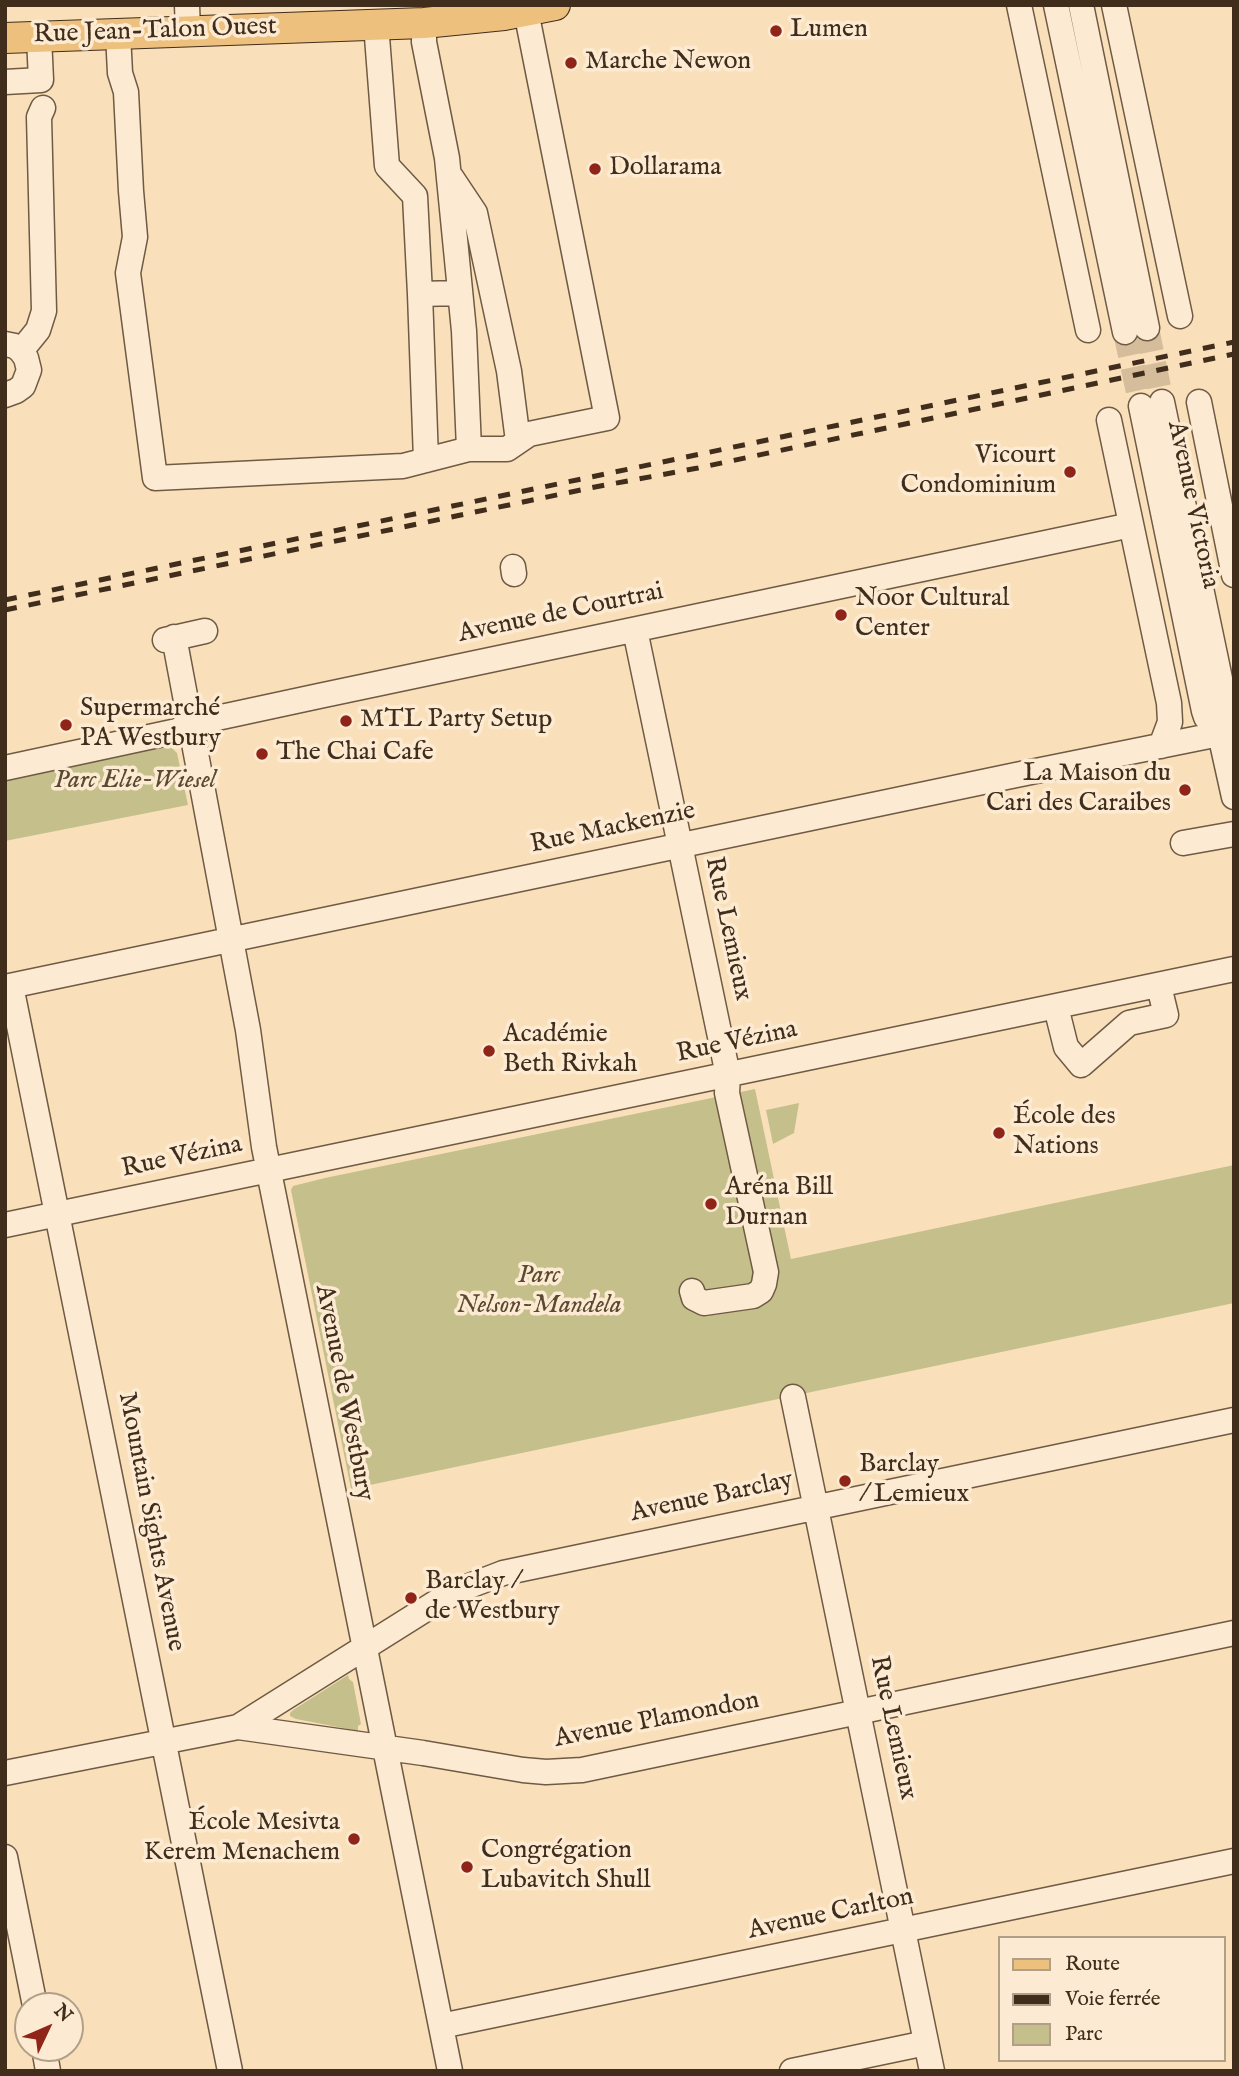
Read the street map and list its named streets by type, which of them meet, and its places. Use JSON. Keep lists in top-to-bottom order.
{
  "streets": {
    "main road": ["Rue Jean-Talon Ouest"],
    "street": [
      "Avenue Victoria",
      "Avenue de Courtrai",
      "Rue Mackenzie",
      "Rue Lemieux",
      "Rue Vézina",
      "Avenue de Westbury",
      "Avenue Barclay",
      "Mountain Sights Avenue",
      "Avenue Plamondon",
      "Avenue Carlton"
    ]
  },
  "crossings": [
    ["Avenue Victoria", "Rue Mackenzie"],
    ["Avenue de Courtrai", "Rue Lemieux"],
    ["Avenue de Courtrai", "Avenue de Westbury"],
    ["Rue Mackenzie", "Rue Lemieux"],
    ["Rue Mackenzie", "Avenue de Westbury"],
    ["Rue Mackenzie", "Mountain Sights Avenue"],
    ["Rue Lemieux", "Rue Vézina"],
    ["Rue Lemieux", "Avenue Barclay"],
    ["Rue Lemieux", "Avenue Plamondon"],
    ["Rue Lemieux", "Avenue Carlton"],
    ["Rue Vézina", "Avenue de Westbury"],
    ["Rue Vézina", "Mountain Sights Avenue"],
    ["Avenue de Westbury", "Avenue Barclay"],
    ["Avenue de Westbury", "Avenue Plamondon"],
    ["Avenue de Westbury", "Avenue Carlton"],
    ["Avenue Barclay", "Avenue Plamondon"],
    ["Mountain Sights Avenue", "Avenue Plamondon"]
  ],
  "parks": ["Parc Elie-Wiesel", "Parc Nelson-Mandela"],
  "places": [
    "Lumen",
    "Marche Newon",
    "Dollarama",
    "Vicourt Condominium",
    "Noor Cultural Center",
    "MTL Party Setup",
    "Supermarché PA Westbury",
    "The Chai Cafe",
    "La Maison du Cari des Caraibes",
    "Académie Beth Rivkah",
    "École des Nations",
    "Aréna Bill Durnan",
    "Barclay / Lemieux",
    "Barclay / de Westbury",
    "École Mesivta Kerem Menachem",
    "Congrégation Lubavitch Shull"
  ],
  "legend": ["Route", "Voie ferrée", "Parc"],
  "north": "top right"
}
